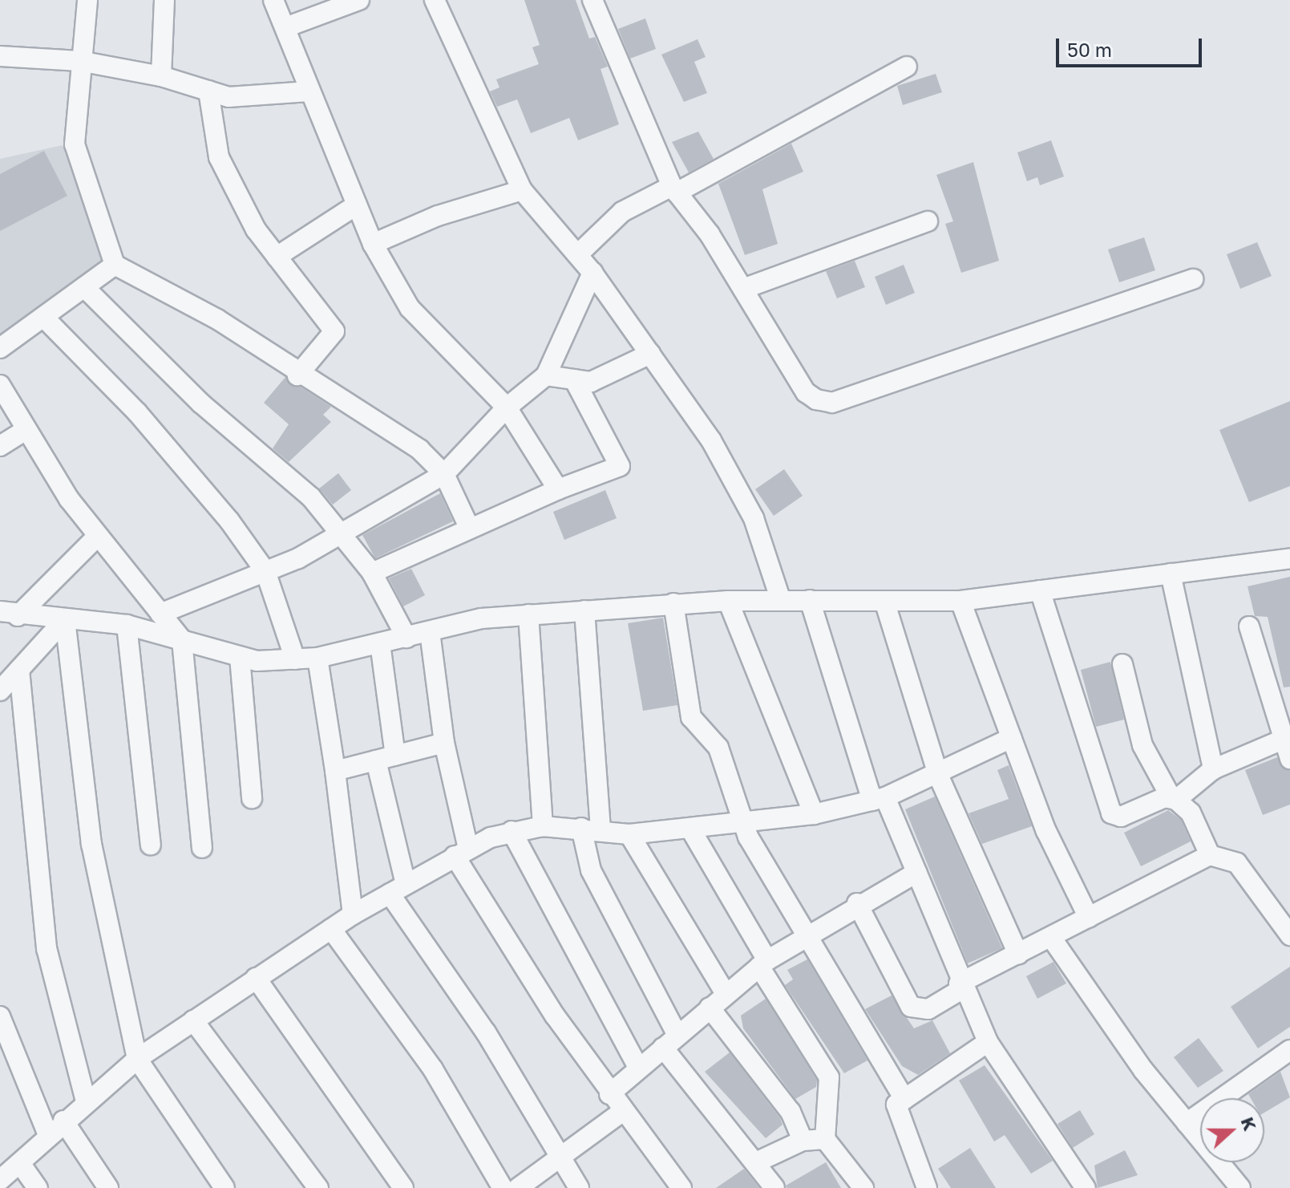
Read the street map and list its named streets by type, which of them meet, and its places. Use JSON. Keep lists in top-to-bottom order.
{
  "scale_bar": "50 m",
  "north": "right"
}
